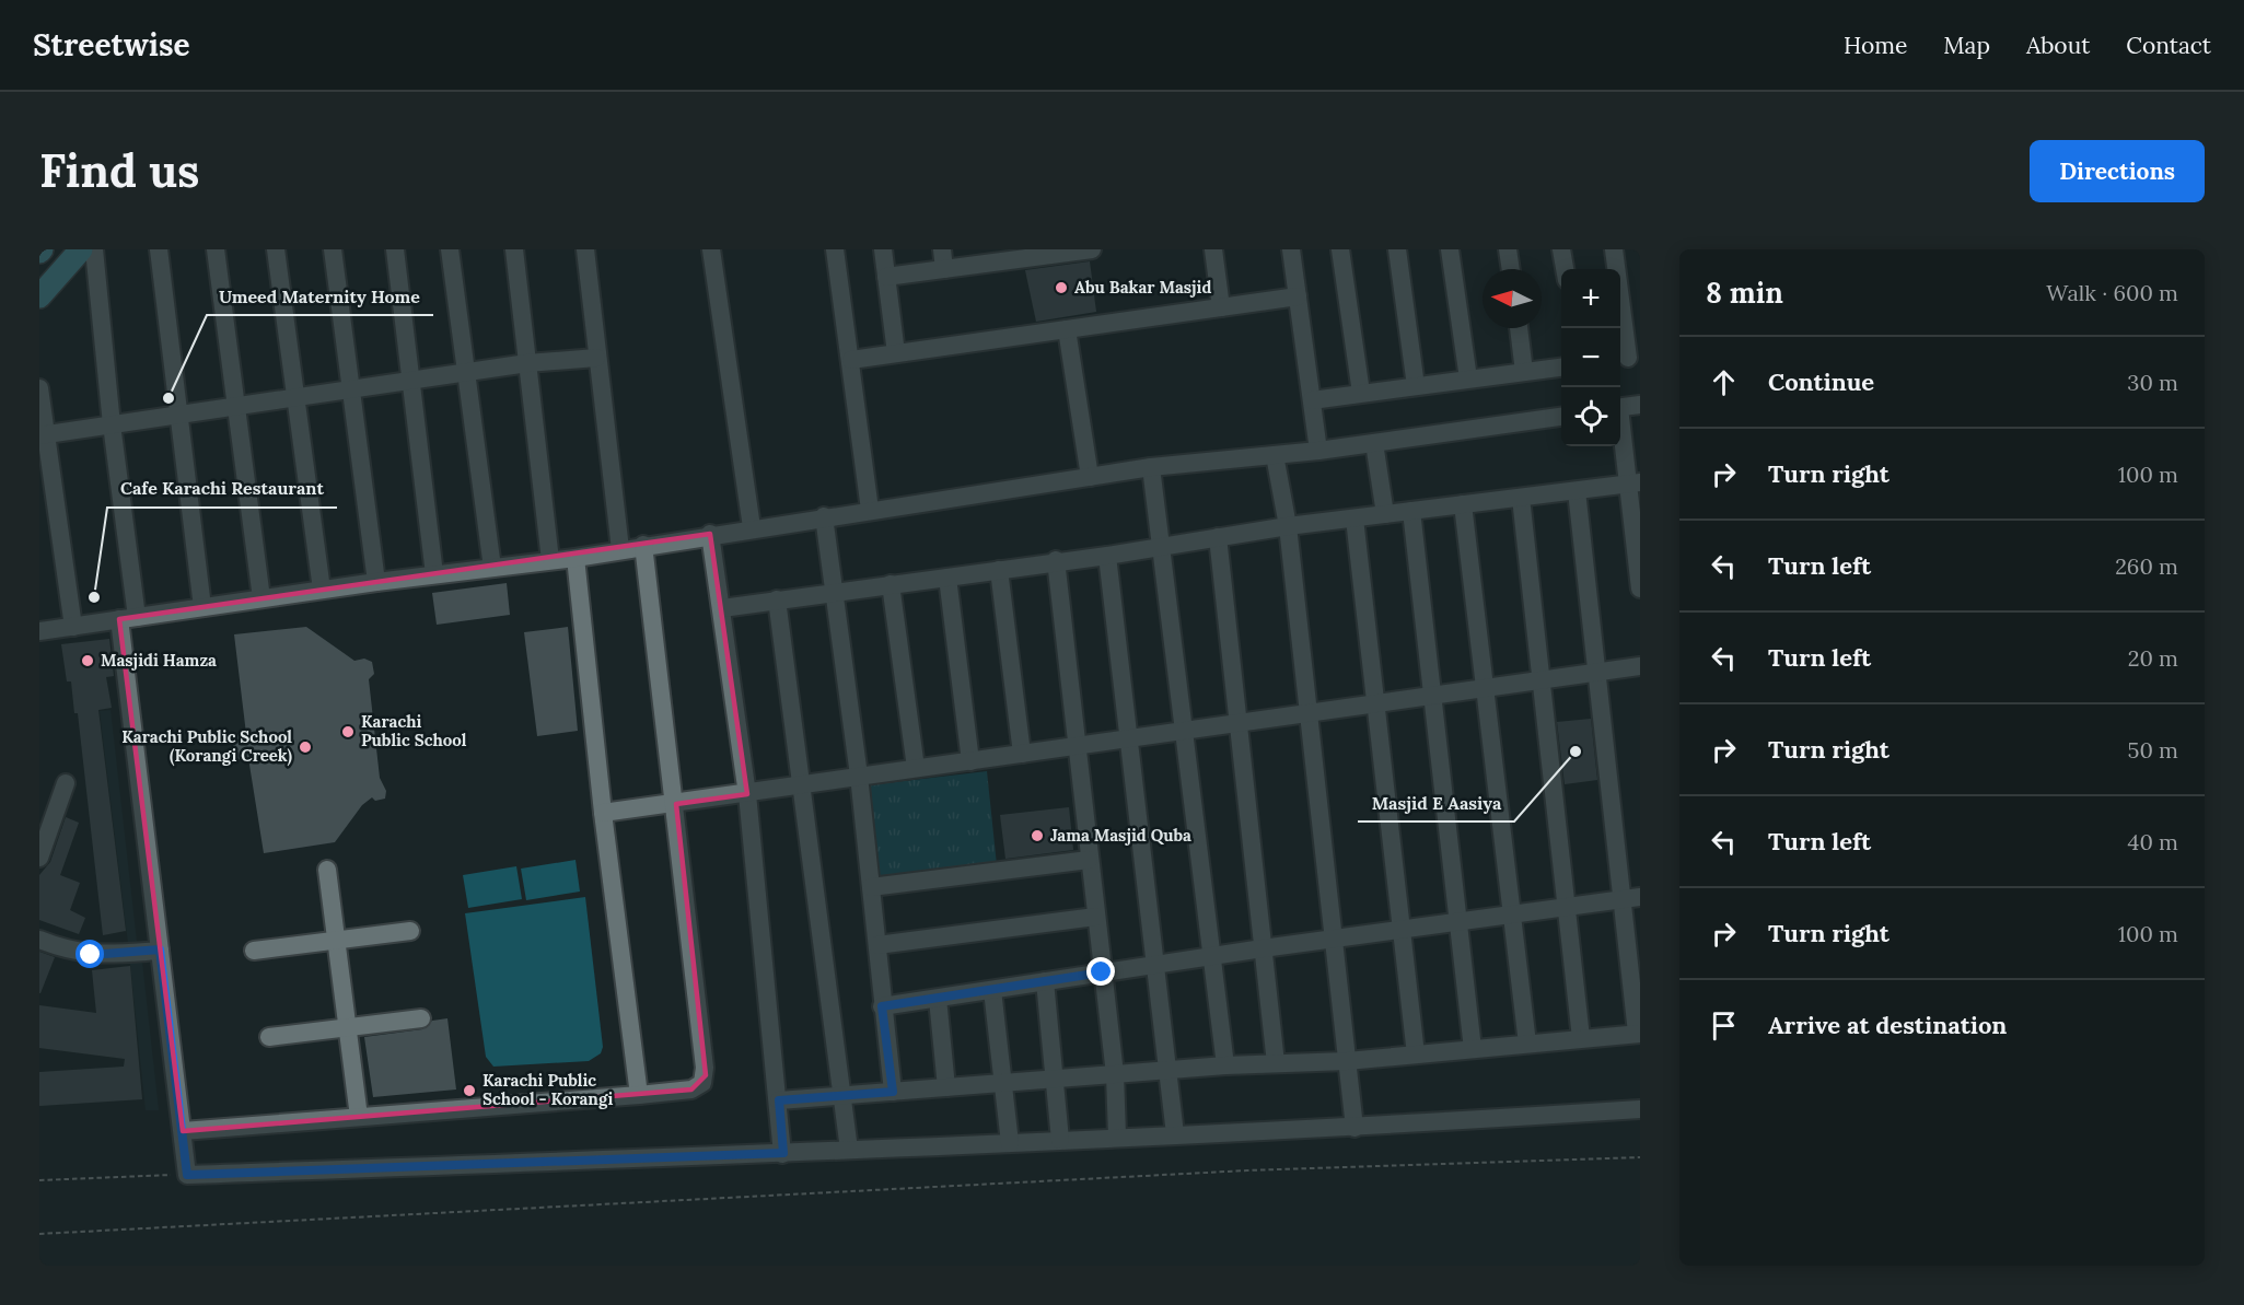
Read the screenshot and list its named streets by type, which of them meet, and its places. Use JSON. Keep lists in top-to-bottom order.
{
  "places": [
    "Abu Bakar Masjid",
    "Umeed Maternity Home",
    "Cafe Karachi Restaurant",
    "Masjidi Hamza",
    "Karachi Public School",
    "Karachi Public School (Korangi Creek)",
    "Masjid E Aasiya",
    "Jama Masjid Quba",
    "Karachi Public School - Korangi"
  ],
  "north": "left",
  "page": {
    "header": "Streetwise",
    "nav": [
      "Home",
      "Map",
      "About",
      "Contact"
    ],
    "buttons": "Directions",
    "title": "Find us",
    "heading": ["8 min", "Walk · 600 m"],
    "map_buttons": ["+", "−"],
    "list": [
      ["Continue", "30 m"],
      ["Turn right", "100 m"],
      ["Turn left", "260 m"],
      ["Turn left", "20 m"],
      ["Turn right", "50 m"],
      ["Turn left", "40 m"],
      ["Turn right", "100 m"],
      "Arrive at destination"
    ]
  }
}
